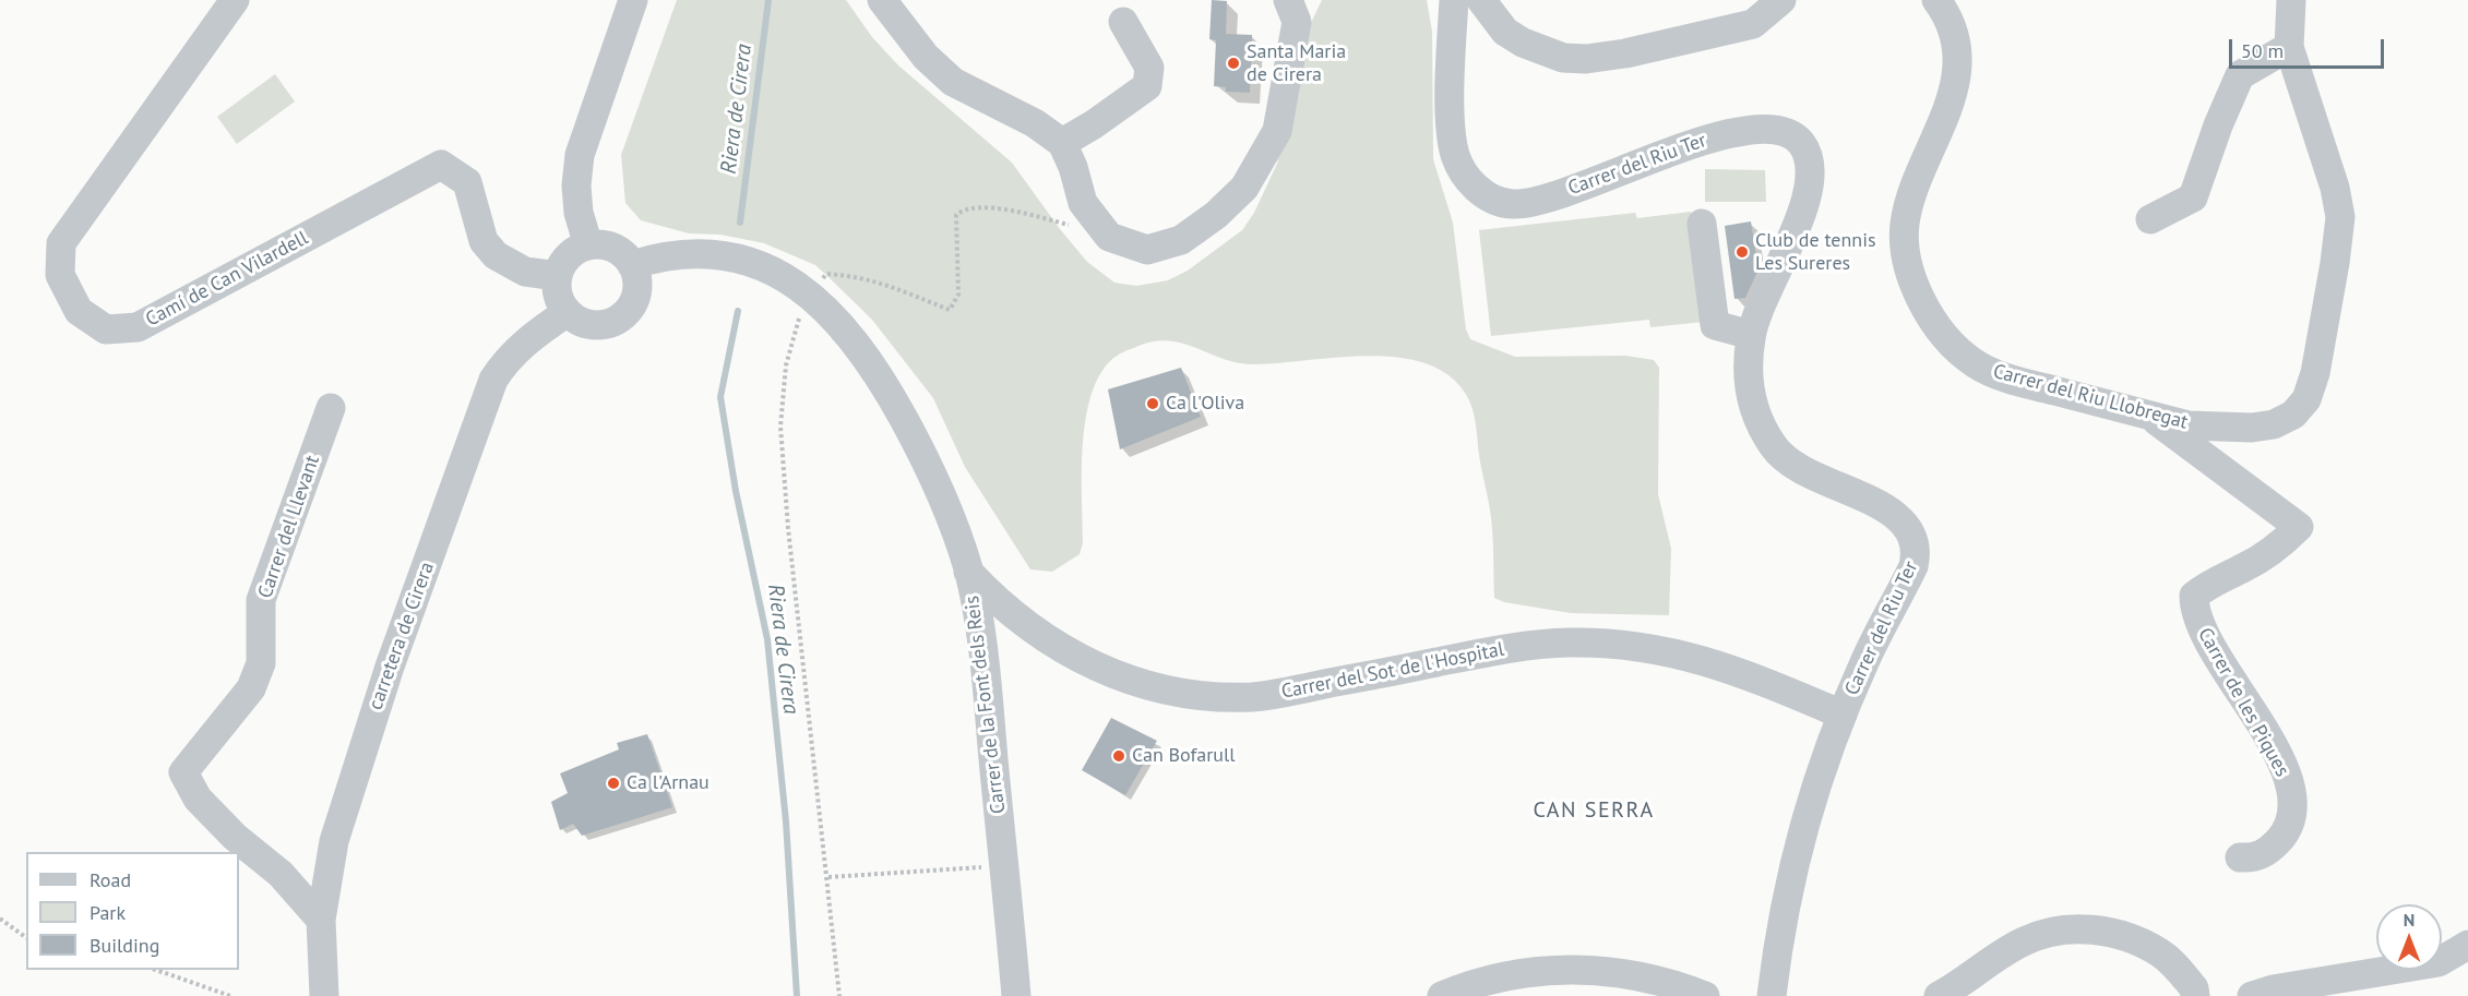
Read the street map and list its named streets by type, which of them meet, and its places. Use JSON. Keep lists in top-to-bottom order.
{
  "streets": {
    "street": [
      "Carrer del Riu Ter",
      "Camí de Can Vilardell",
      "Carrer del Riu Llobregat",
      "Carrer del Llevant",
      "carretera de Cirera",
      "Carrer del Sot de l'Hospital",
      "Carrer de les Piques",
      "Carrer de la Font dels Reis"
    ]
  },
  "crossings": [
    ["Carrer del Riu Ter", "Carrer del Sot de l'Hospital"],
    ["Camí de Can Vilardell", "carretera de Cirera"],
    ["Camí de Can Vilardell", "Carrer de la Font dels Reis"],
    ["Carrer del Riu Llobregat", "Carrer de les Piques"],
    ["Carrer del Llevant", "carretera de Cirera"],
    ["carretera de Cirera", "Carrer de la Font dels Reis"],
    ["Carrer del Sot de l'Hospital", "Carrer de la Font dels Reis"]
  ],
  "districts": ["CAN SERRA"],
  "water": ["Riera de Cirera"],
  "places": [
    "Santa Maria de Cirera",
    "Club de tennis Les Sureres",
    "Ca l'Oliva",
    "Can Bofarull",
    "Ca l'Arnau"
  ],
  "legend": ["Road", "Park", "Building"],
  "scale_bar": "50 m",
  "north": "top"
}
